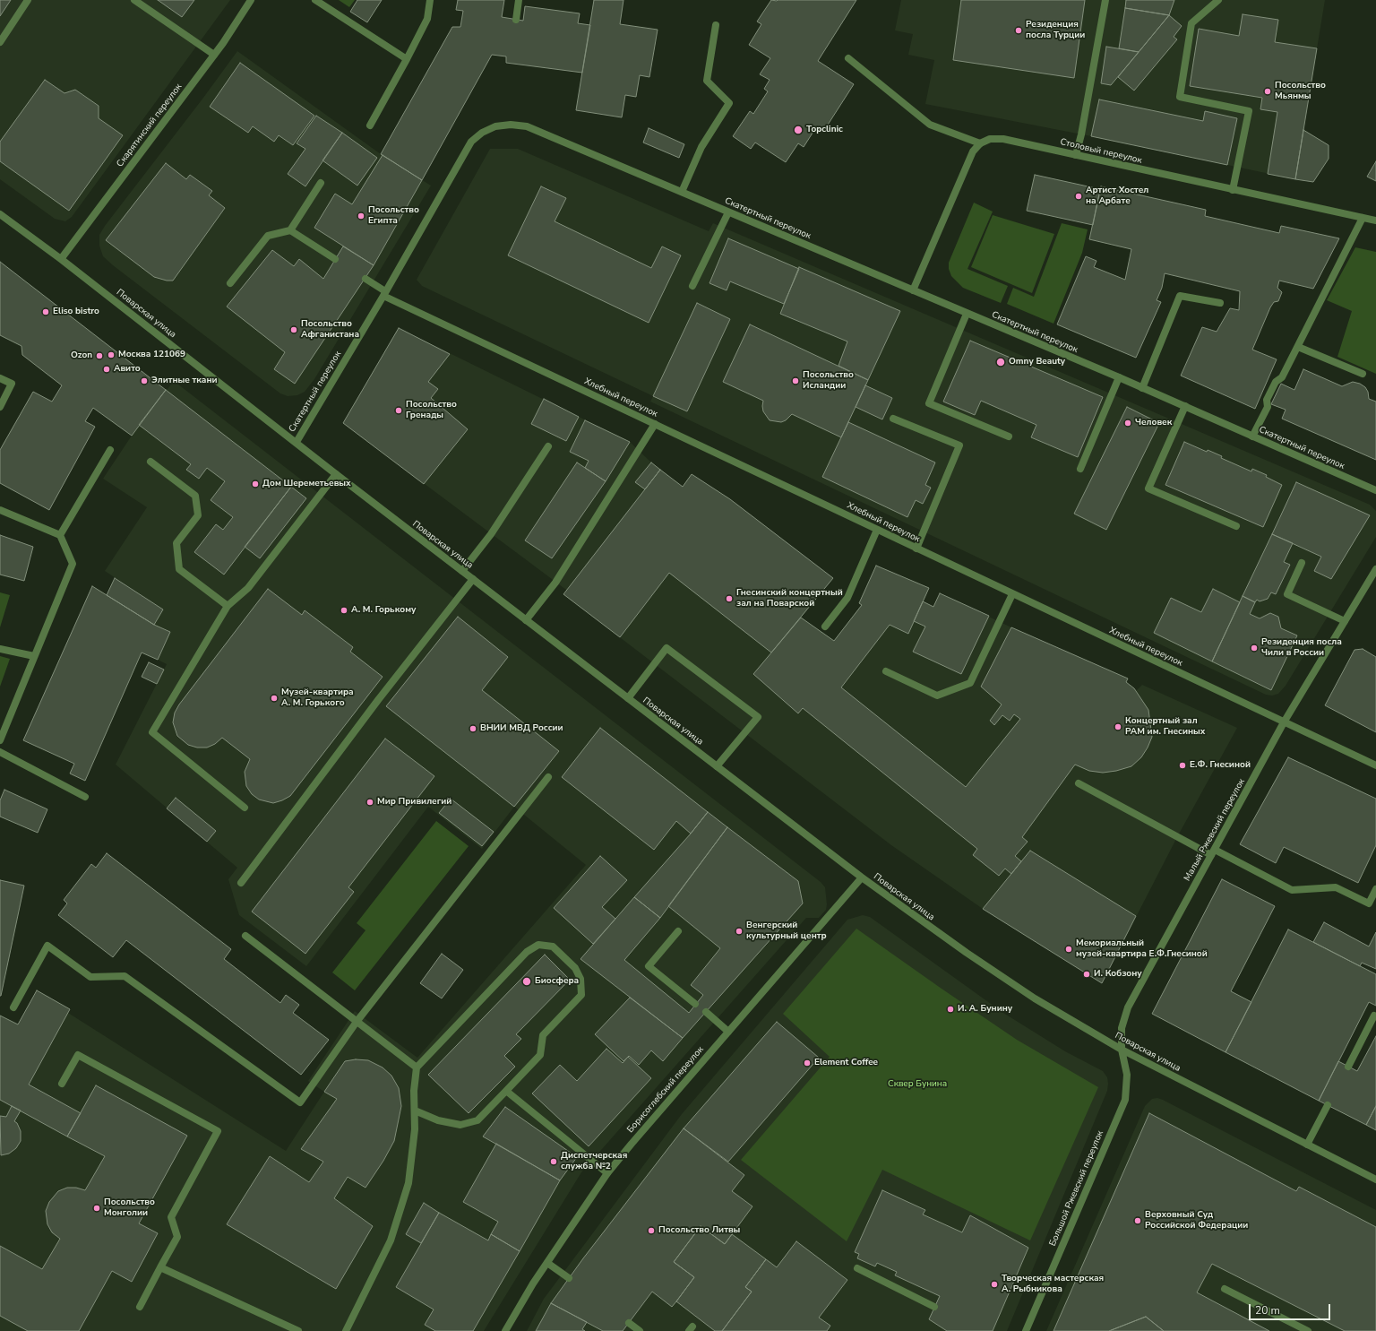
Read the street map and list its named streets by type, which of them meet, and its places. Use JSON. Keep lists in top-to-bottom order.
{
  "streets": {
    "street": [
      "Скарятинский переулок",
      "Столовый переулок",
      "Скатертный переулок",
      "Поварская улица",
      "Хлебный переулок",
      "Малый Ржевский переулок",
      "Борисоглебский переулок",
      "Большой Ржевский переулок"
    ]
  },
  "crossings": [
    ["Скарятинский переулок", "Поварская улица"],
    ["Скатертный переулок", "Поварская улица"],
    ["Скатертный переулок", "Хлебный переулок"],
    ["Поварская улица", "Малый Ржевский переулок"],
    ["Поварская улица", "Борисоглебский переулок"],
    ["Поварская улица", "Большой Ржевский переулок"],
    ["Хлебный переулок", "Малый Ржевский переулок"],
    ["Малый Ржевский переулок", "Большой Ржевский переулок"]
  ],
  "parks": ["Сквер Бунина"],
  "places": [
    "Резиденция посла Турции",
    "Посольство Мьянмы",
    "Topclinic",
    "Артист Хостел на Арбате",
    "Посольство Египта",
    "Eliso bistro",
    "Посольство Афганистана",
    "Москва 121069",
    "Ozon",
    "Omny Beauty",
    "Авито",
    "Элитные ткани",
    "Посольство Исландии",
    "Посольство Гренады",
    "Человек",
    "Дом Шереметьевых",
    "Гнесинский концертный зал на Поварской",
    "А. М. Горькому",
    "Резиденция посла Чили в России",
    "Музей-квартира А. М. Горького",
    "Концертный зал РАМ им. Гнесиных",
    "ВНИИ МВД России",
    "Е.Ф. Гнесиной",
    "Мир Привилегий",
    "Венгерский культурный центр",
    "Мемориальный музей-квартира Е.Ф.Гнесиной",
    "И. Кобзону",
    "Биосфера",
    "И. А. Бунину",
    "Element Coffee",
    "Диспетчерская служба №2",
    "Посольство Монголии",
    "Верховный Суд Российской Федерации",
    "Посольство Литвы",
    "Творческая мастерская А. Рыбникова"
  ],
  "scale_bar": "20 m"
}
